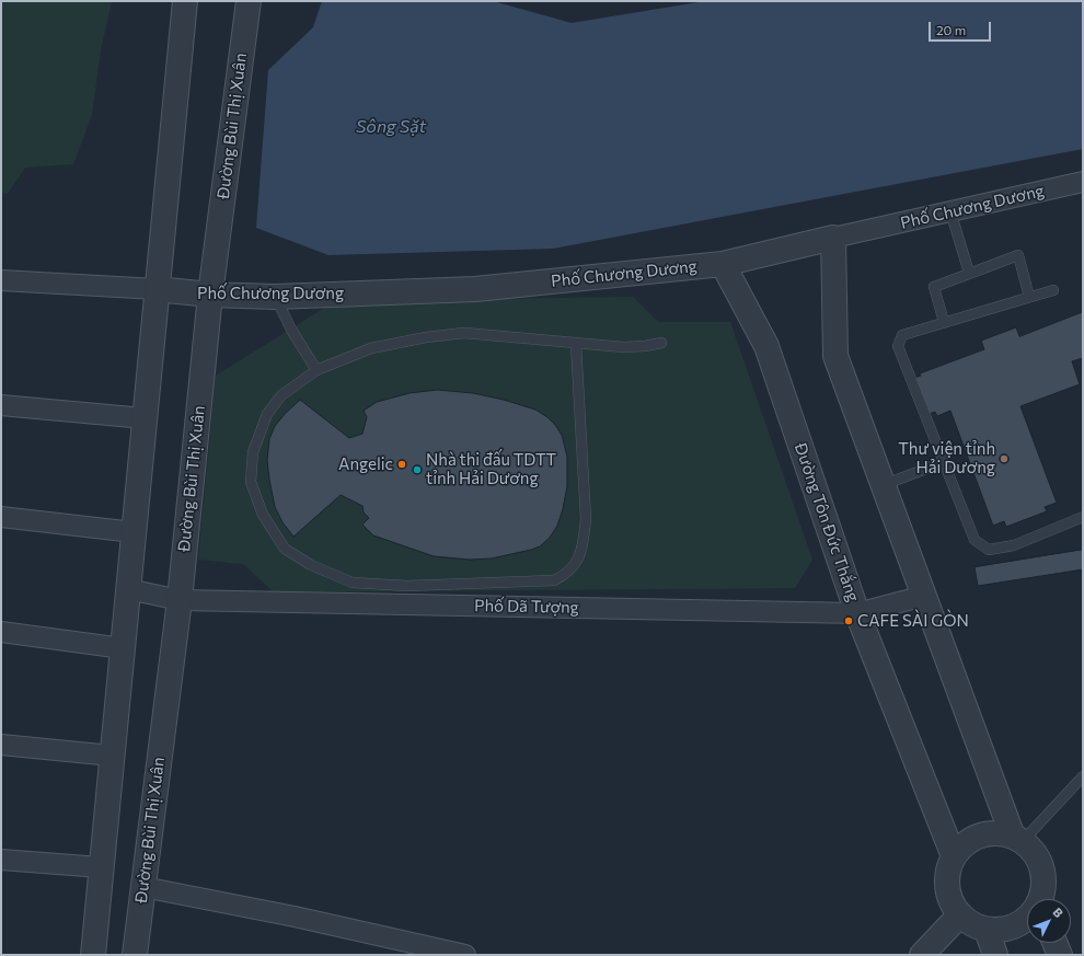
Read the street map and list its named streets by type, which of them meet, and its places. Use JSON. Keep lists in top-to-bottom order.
{
  "streets": {
    "street": [
      "Đường Bùi Thị Xuân",
      "Phố Chương Dương",
      "Đường Tôn Đức Thắng",
      "Phố Dã Tượng"
    ]
  },
  "crossings": [
    ["Đường Bùi Thị Xuân", "Phố Chương Dương"],
    ["Đường Bùi Thị Xuân", "Phố Dã Tượng"],
    ["Phố Chương Dương", "Đường Tôn Đức Thắng"],
    ["Đường Tôn Đức Thắng", "Phố Dã Tượng"]
  ],
  "water": ["Sông Sặt"],
  "places": [
    "Thư viện tỉnh Hải Dương",
    "Angelic",
    "Nhà thi đấu TDTT tỉnh Hải Dương",
    "CAFE SÀI GÒN"
  ],
  "scale_bar": "20 m",
  "north": "top right"
}
